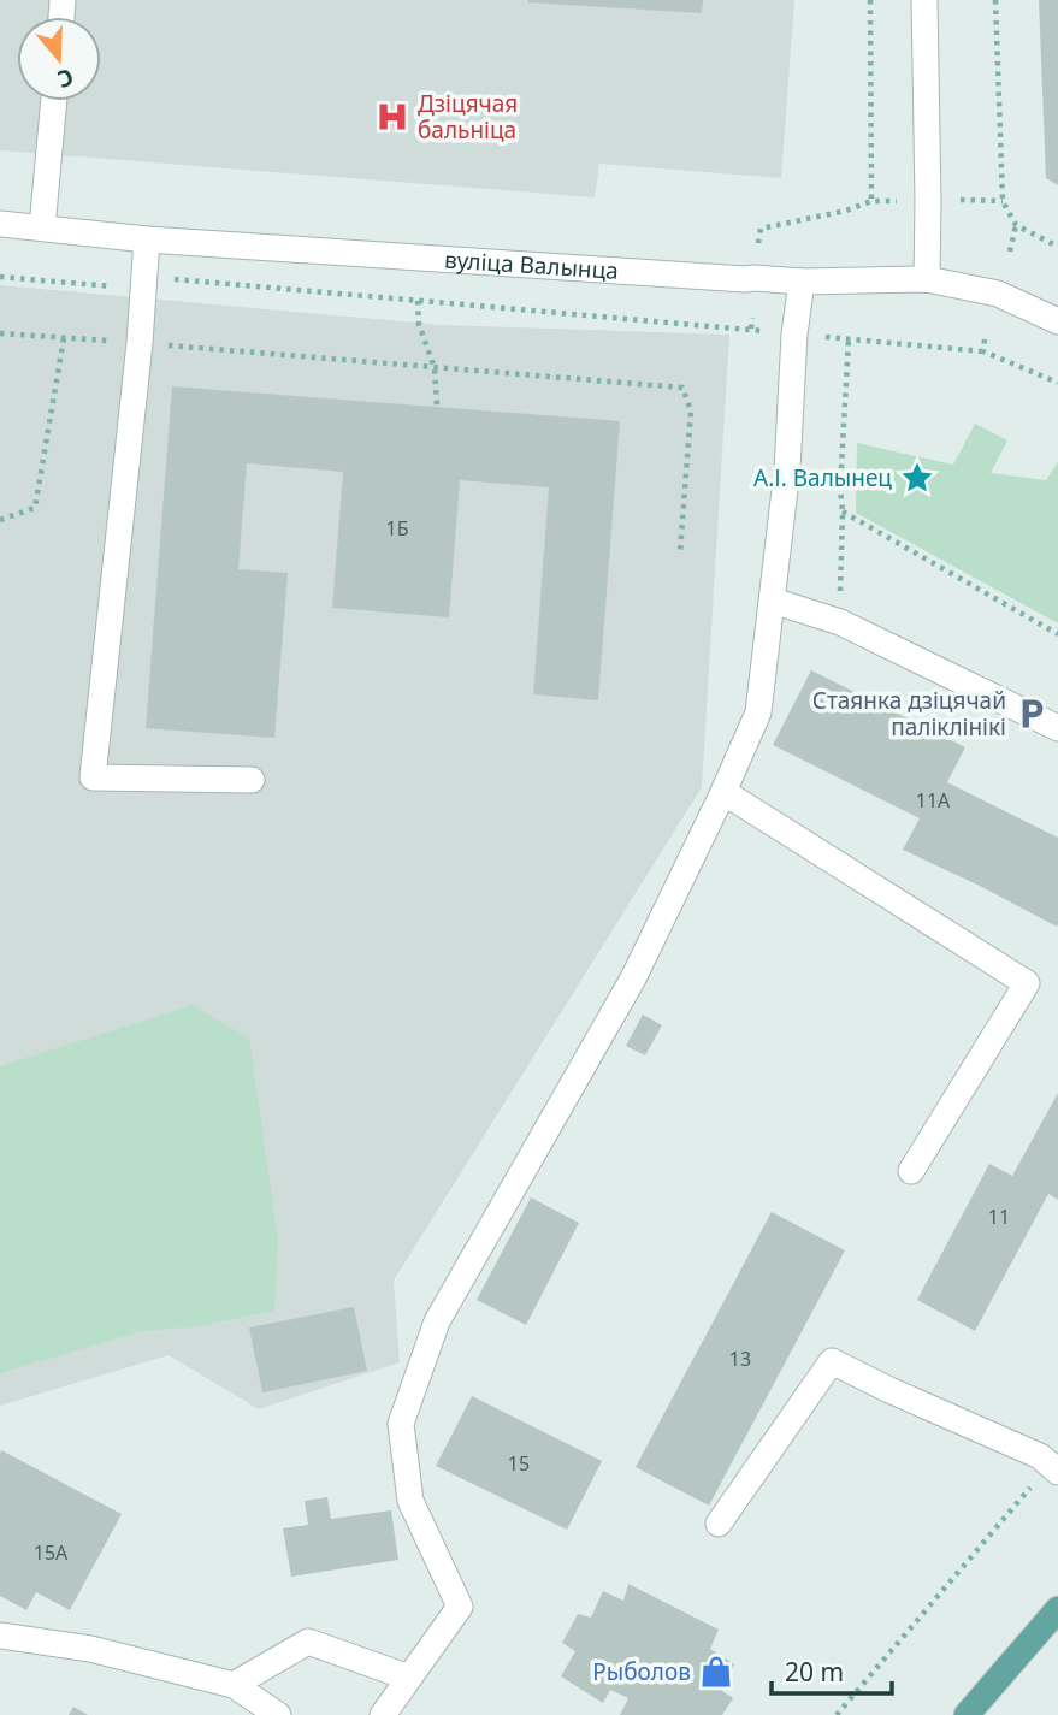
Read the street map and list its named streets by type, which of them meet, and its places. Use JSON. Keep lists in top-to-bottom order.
{
  "streets": {
    "street": ["вуліца Валынца"]
  },
  "places": {
    "hospital": ["Дзіцячая бальніца"],
    "place": ["А.І. Валынец"],
    "parking": ["Стаянка дзіцячай паліклінікі"],
    "shop": ["Рыболов"]
  },
  "house_numbers": [
    "1Б",
    "11А",
    "11",
    "13",
    "15",
    "15А"
  ],
  "scale_bar": "20 m",
  "north": "bottom"
}
